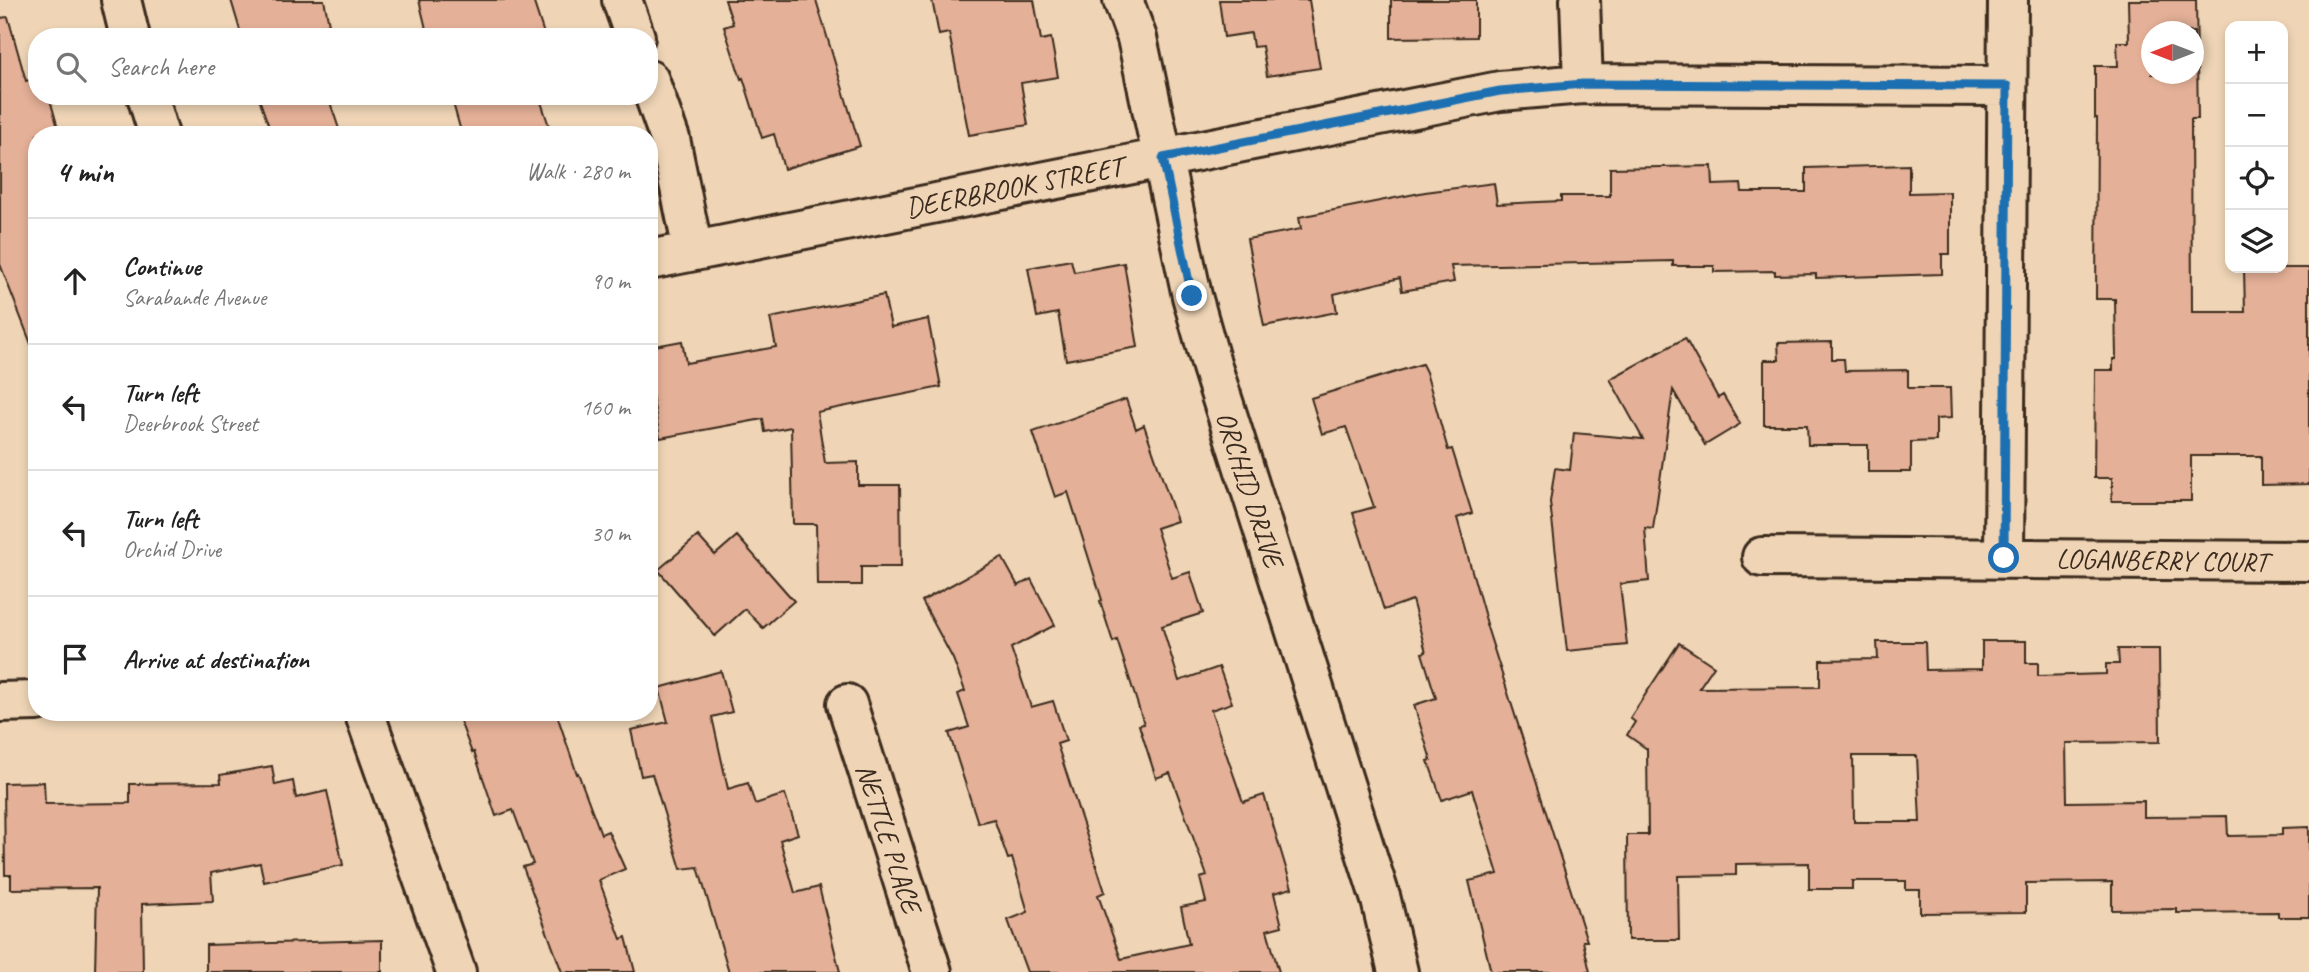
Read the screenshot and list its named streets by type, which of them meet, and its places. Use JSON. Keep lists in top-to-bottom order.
{
  "streets": {
    "street": [
      "DEERBROOK STREET",
      "ORCHID DRIVE",
      "LOGANBERRY COURT",
      "NETTLE PLACE"
    ]
  },
  "crossings": [
    ["DEERBROOK STREET", "ORCHID DRIVE"]
  ],
  "north": "left",
  "page": {
    "map_buttons": ["+", "−"],
    "search": "Search here",
    "heading": ["4 min", "Walk · 280 m"],
    "list": [
      ["Continue", "Sarabande Avenue", "90 m"],
      ["Turn left", "Deerbrook Street", "160 m"],
      ["Turn left", "Orchid Drive", "30 m"],
      "Arrive at destination"
    ]
  }
}
